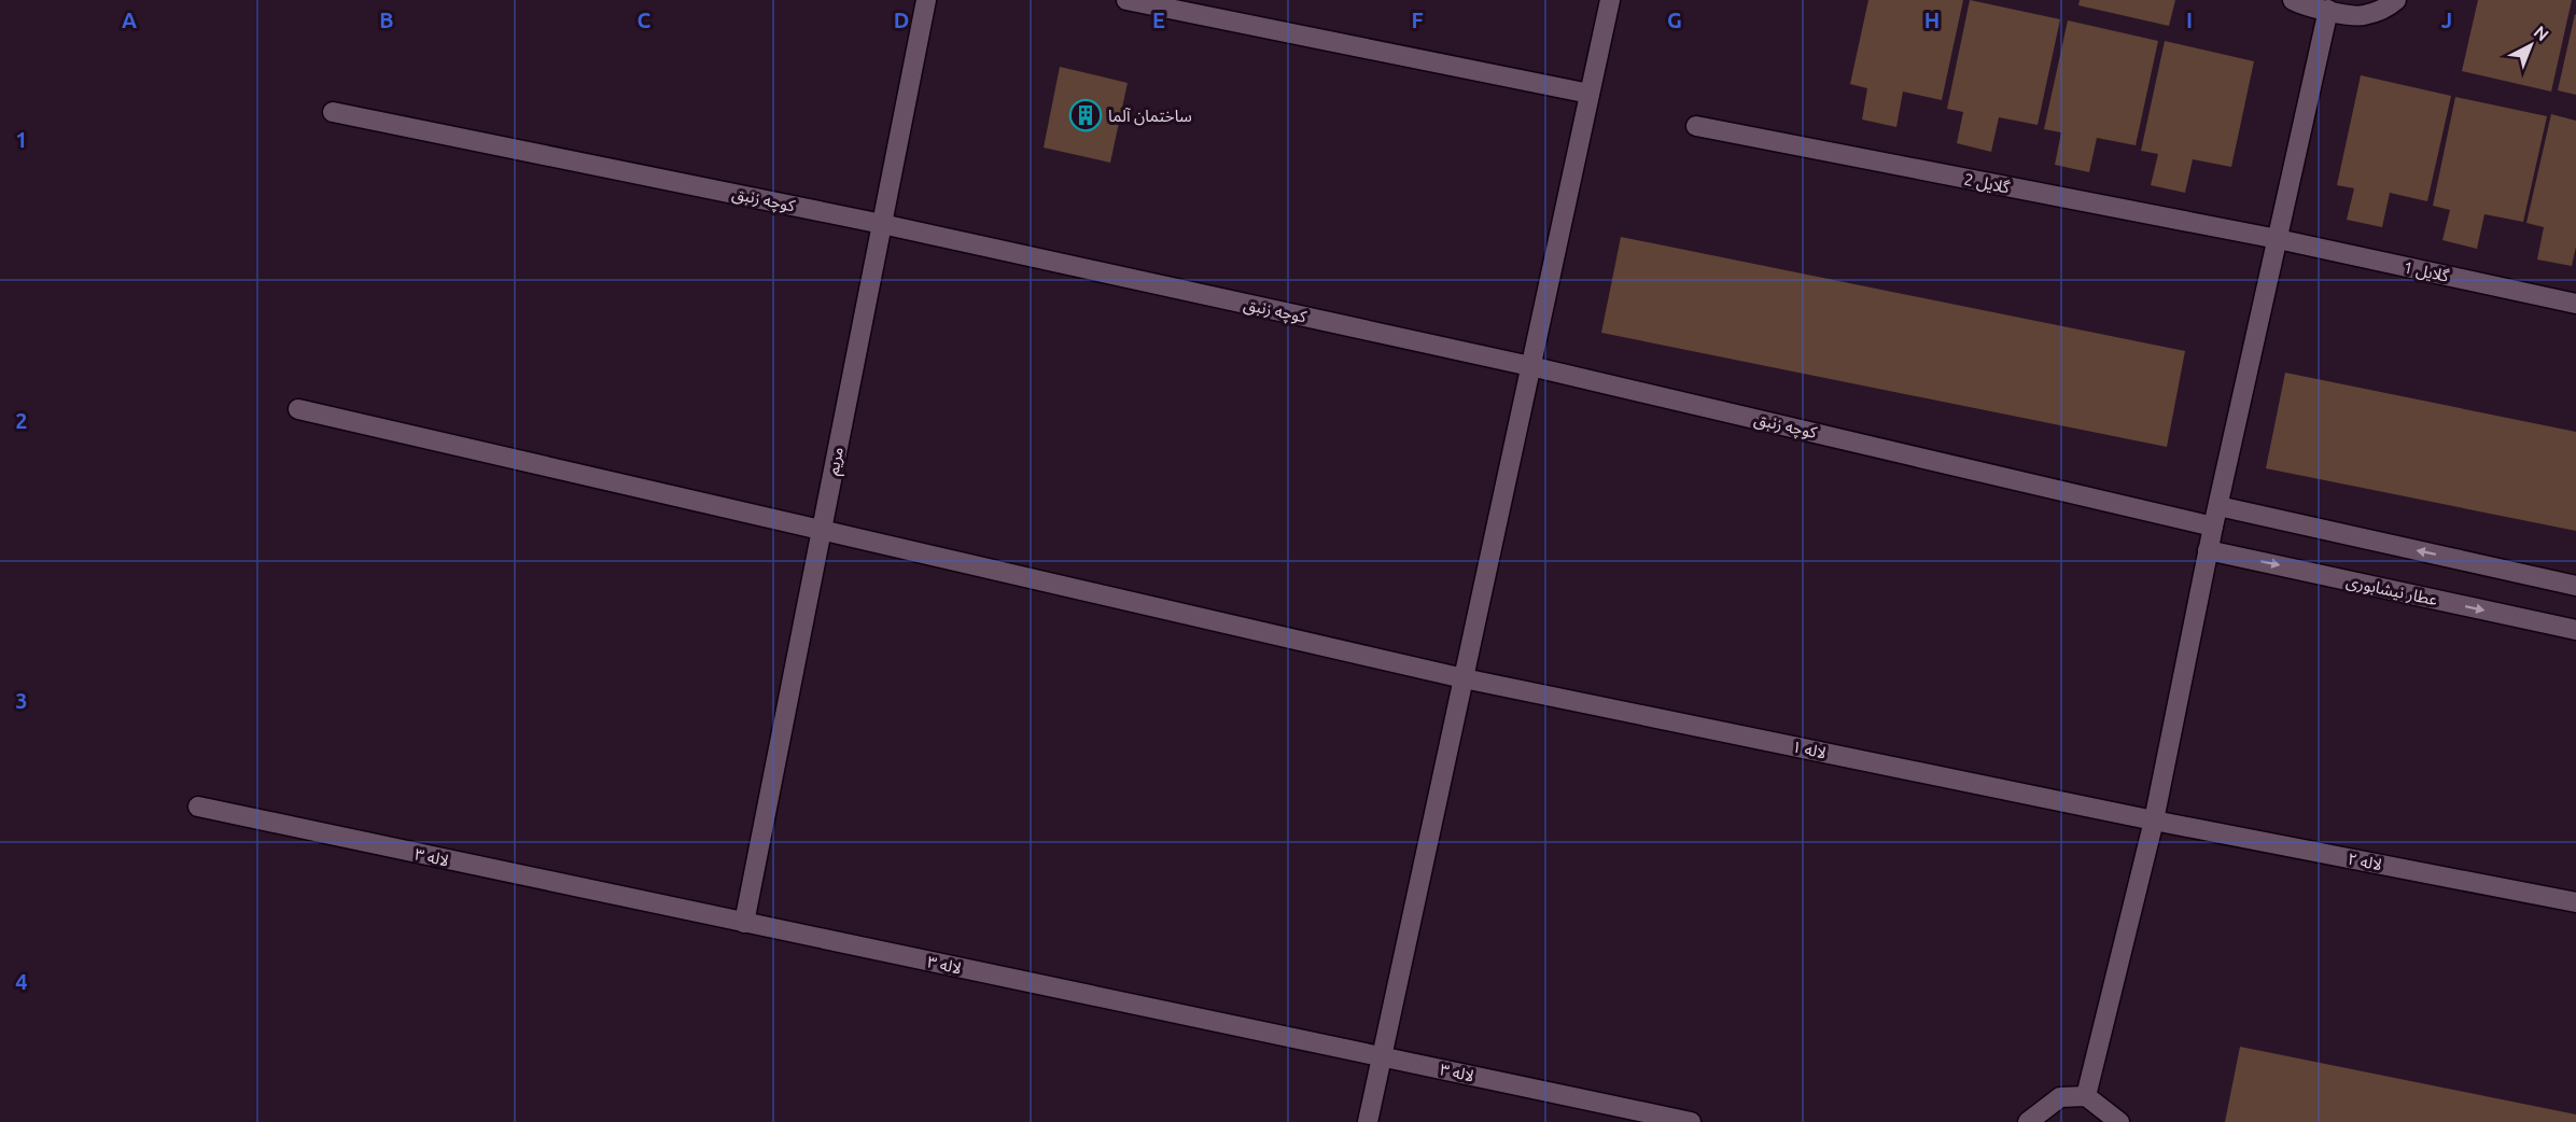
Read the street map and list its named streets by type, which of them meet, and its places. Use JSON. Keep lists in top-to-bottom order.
{
  "streets": {
    "street": [
      "گلایل 2",
      "کوچه زنبق",
      "گلایل 1",
      "مریم",
      "عطار نیشابوری",
      "لاله ۱",
      "لاله ۳",
      "لاله ۲"
    ]
  },
  "crossings": [
    ["گلایل 2", "گلایل 1"],
    ["کوچه زنبق", "مریم"],
    ["مریم", "لاله ۱"],
    ["مریم", "لاله ۳"],
    ["لاله ۱", "لاله ۲"]
  ],
  "places": {
    "building": ["ساختمان آلما"]
  },
  "north": "top right",
  "grid": {
    "columns": [
      "A",
      "B",
      "C",
      "D",
      "E",
      "F",
      "G",
      "H",
      "I",
      "J"
    ],
    "rows": [
      "1",
      "2",
      "3",
      "4"
    ]
  }
}
